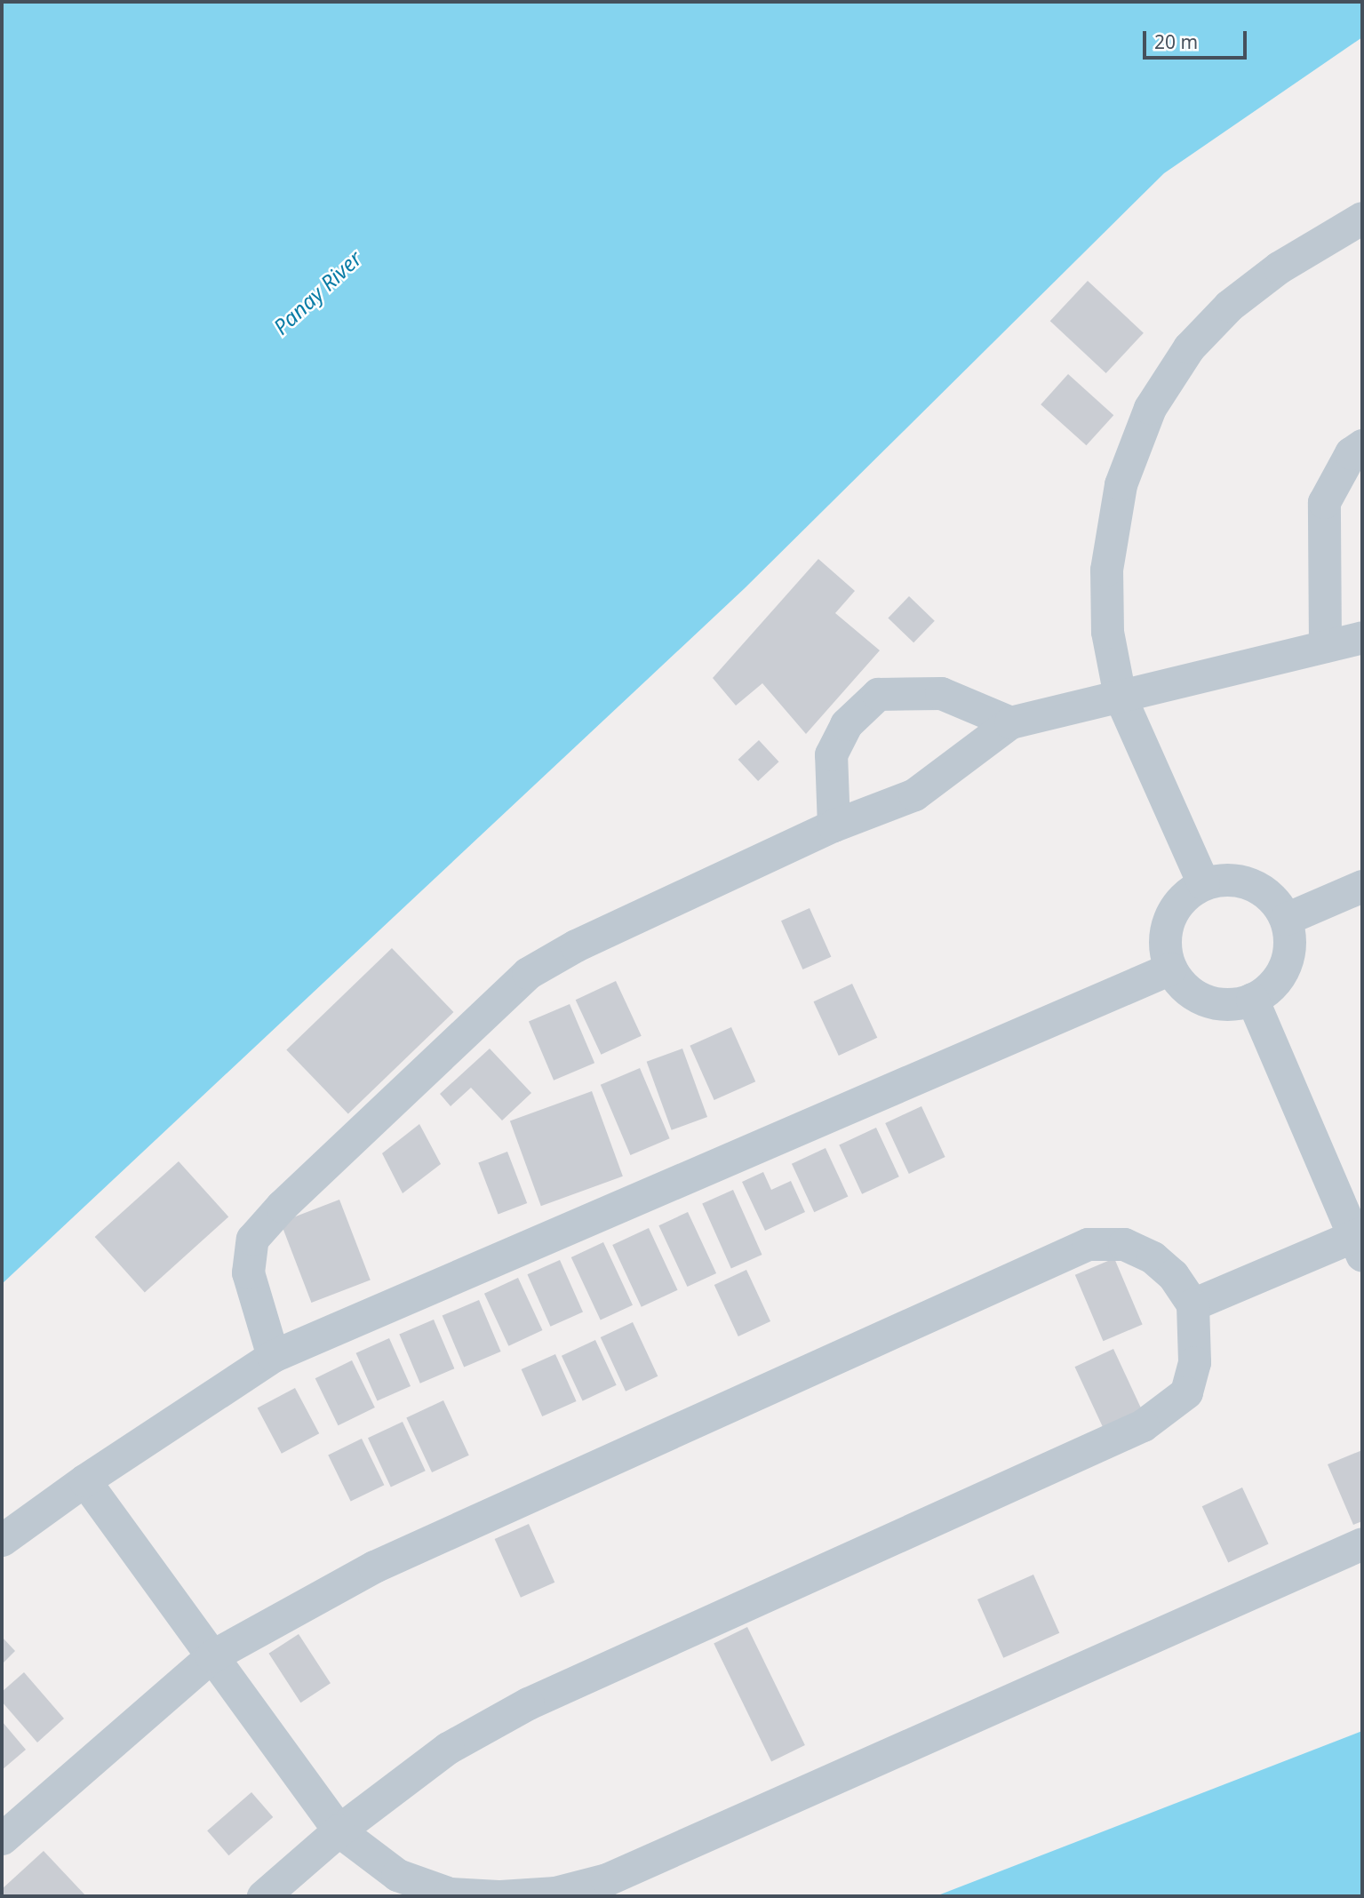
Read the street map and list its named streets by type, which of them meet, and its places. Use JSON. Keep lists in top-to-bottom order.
{
  "water": ["Panay River"],
  "scale_bar": "20 m"
}
